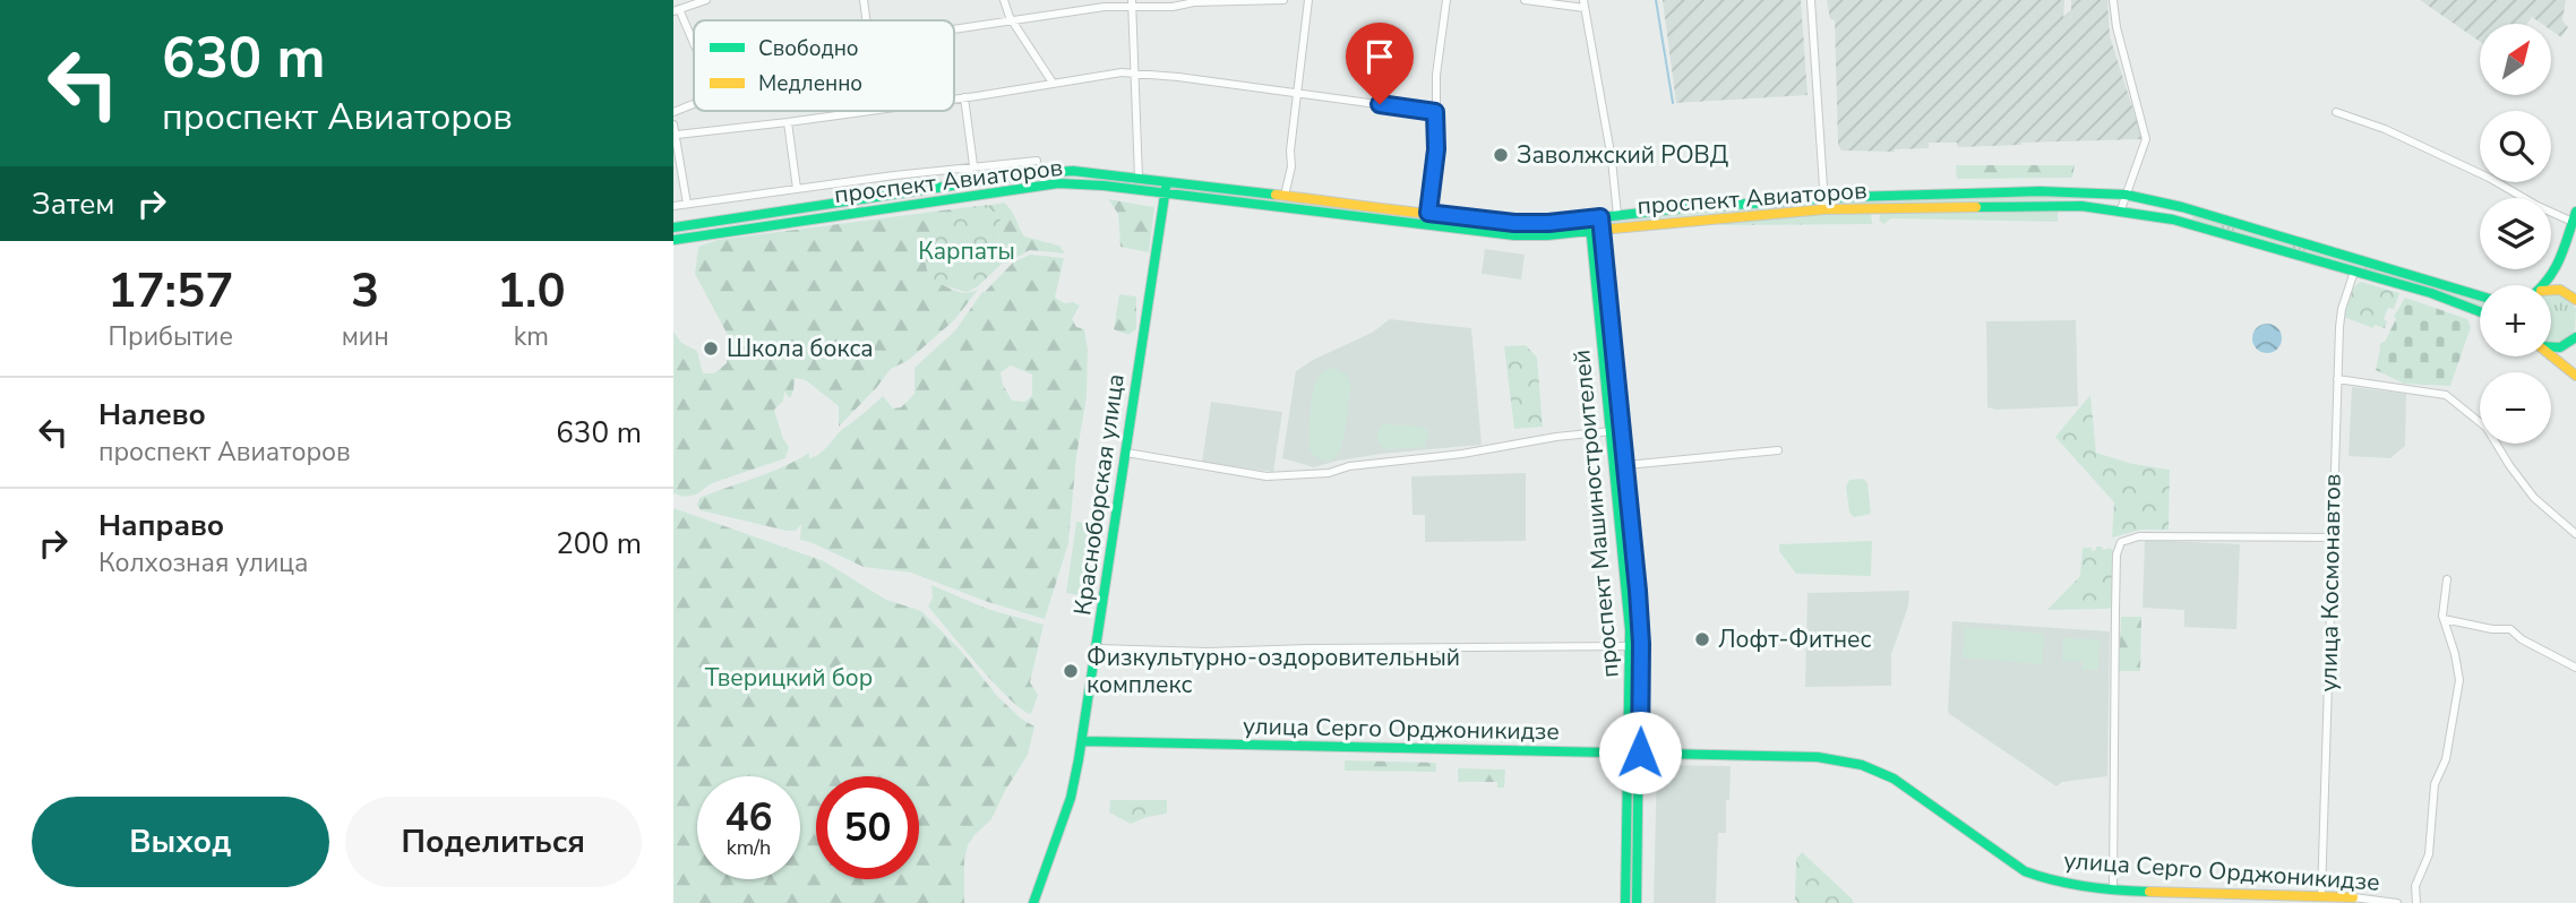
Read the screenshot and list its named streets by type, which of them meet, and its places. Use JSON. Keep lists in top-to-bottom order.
{
  "streets": {
    "main road": [
      "проспект Авиаторов",
      "Красноборская улица",
      "проспект Машиностроителей",
      "улица Серго Орджоникидзе"
    ],
    "street": ["улица Космонавтов"]
  },
  "crossings": [
    ["проспект Авиаторов", "Красноборская улица"],
    ["проспект Авиаторов", "проспект Машиностроителей"],
    ["проспект Авиаторов", "улица Космонавтов"],
    ["Красноборская улица", "улица Серго Орджоникидзе"],
    ["проспект Машиностроителей", "улица Серго Орджоникидзе"],
    ["улица Космонавтов", "улица Серго Орджоникидзе"]
  ],
  "parks": ["Карпаты", "Тверицкий бор"],
  "places": [
    "Заволжский РОВД",
    "Школа бокса",
    "Лофт-Фитнес",
    "Физкультурно-оздоровительный комплекс"
  ],
  "legend": ["Свободно", "Медленно"],
  "north": "top right",
  "page": {
    "turn": ["630 m", "проспект Авиаторов"],
    "map_buttons": ["+", "−"],
    "then": "Затем",
    "eta": [
      "17:57",
      "Прибытие",
      "3",
      "мин",
      "1.0",
      "km"
    ],
    "list": [
      {
        "name": "Налево",
        "note": "проспект Авиаторов",
        "value": "630 m"
      },
      {
        "name": "Направо",
        "note": "Колхозная улица",
        "value": "200 m"
      }
    ],
    "speed": "46 km/h",
    "limit": "50",
    "buttons": ["Выход", "Поделиться"]
  }
}
